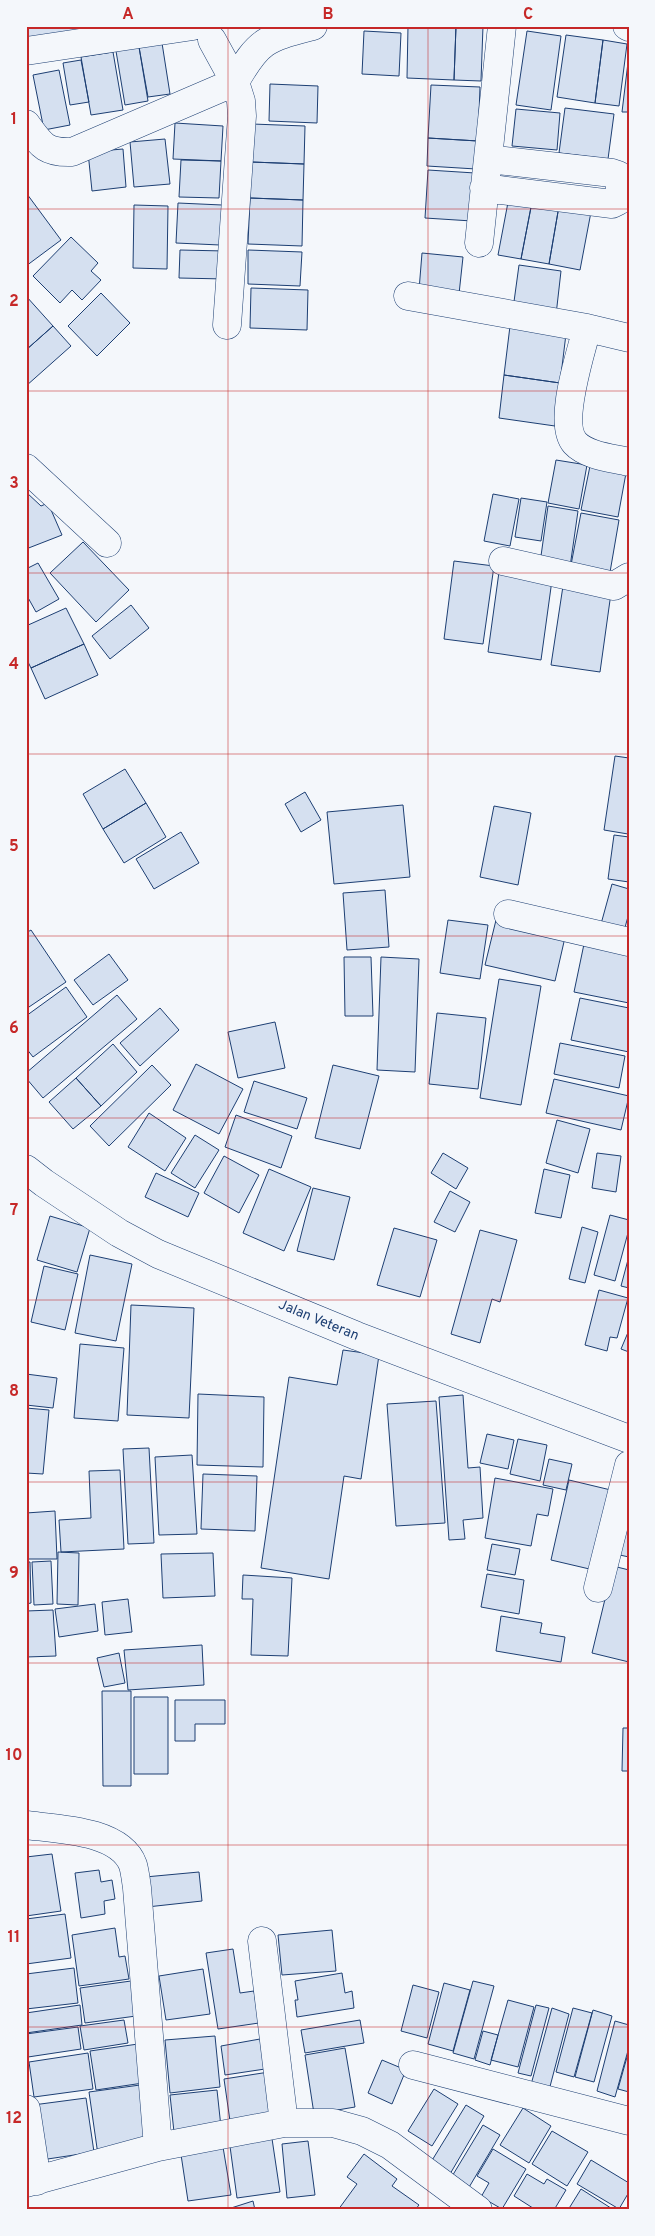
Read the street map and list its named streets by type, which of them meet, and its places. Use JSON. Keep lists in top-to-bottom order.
{
  "streets": {
    "main road": ["Jalan Veteran"]
  },
  "grid": {
    "columns": ["A", "B", "C"],
    "rows": [
      "1",
      "2",
      "3",
      "4",
      "5",
      "6",
      "7",
      "8",
      "9",
      "10",
      "11",
      "12"
    ]
  }
}
